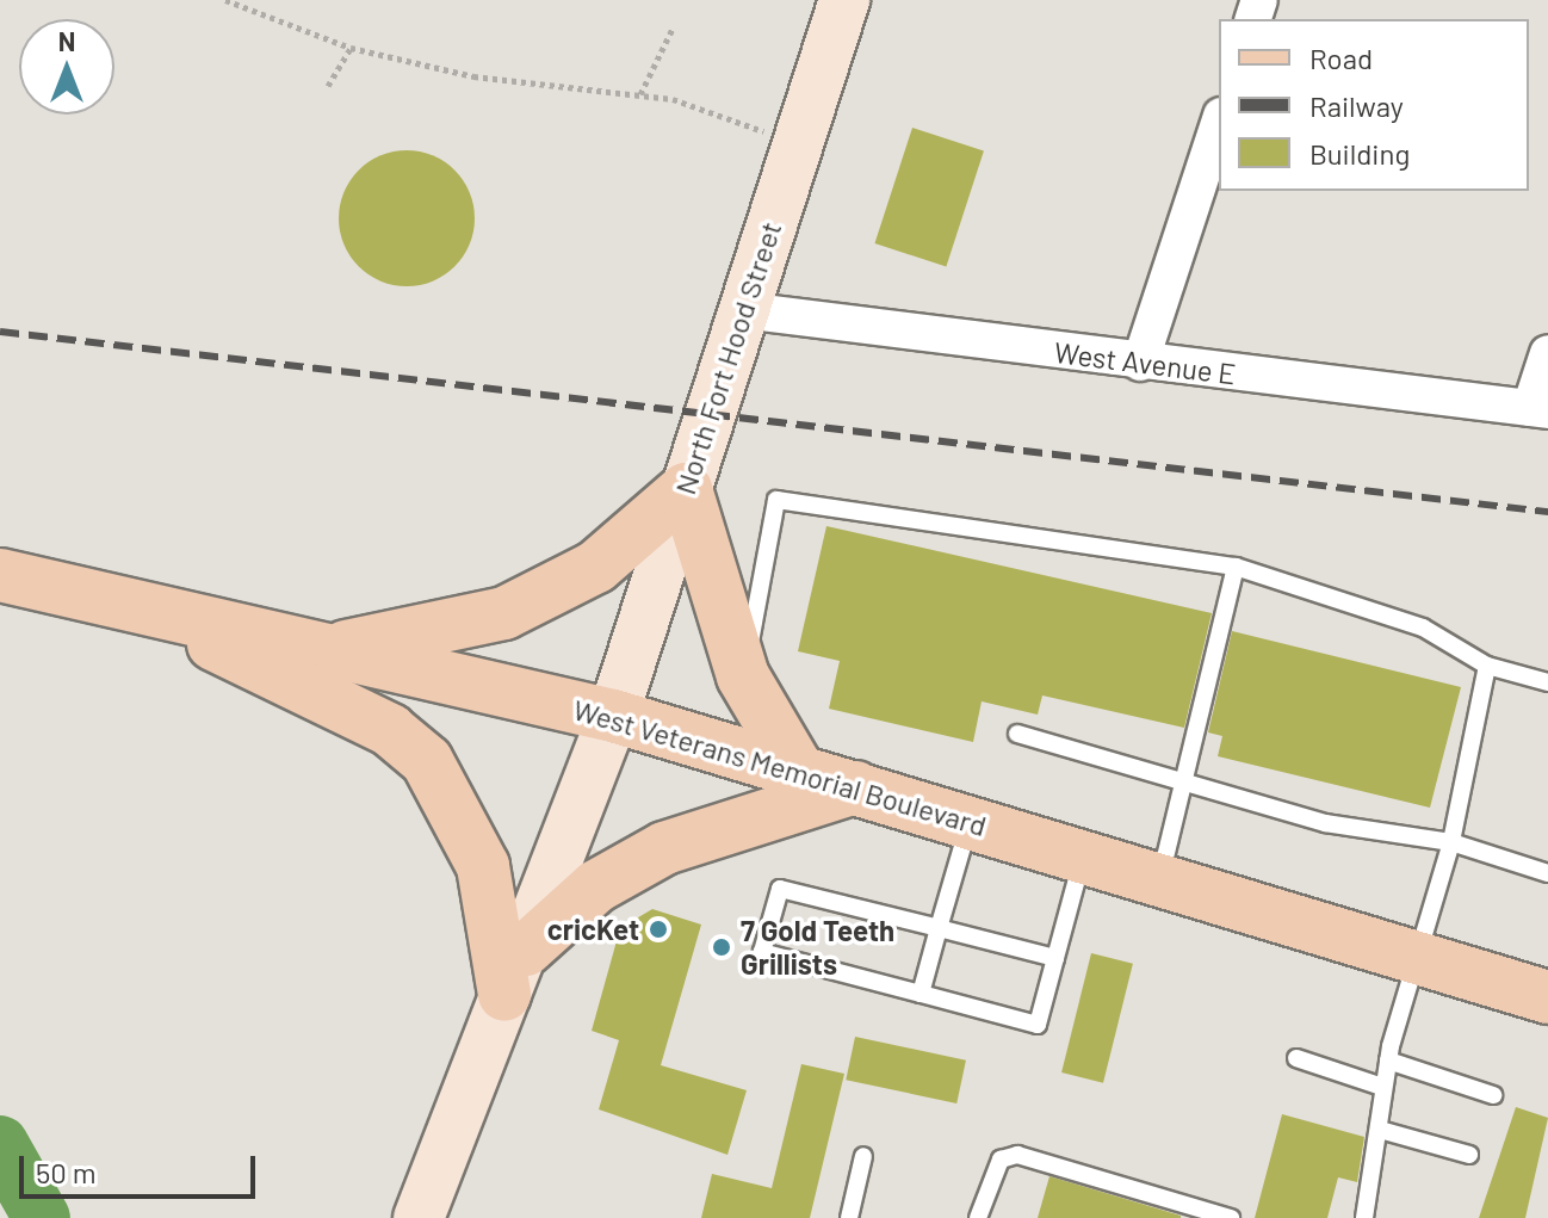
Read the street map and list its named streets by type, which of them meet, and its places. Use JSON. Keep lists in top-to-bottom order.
{
  "streets": {
    "main road": ["North Fort Hood Street", "West Veterans Memorial Boulevard"],
    "street": ["West Avenue E"]
  },
  "crossings": [
    ["North Fort Hood Street", "West Avenue E"],
    ["North Fort Hood Street", "West Veterans Memorial Boulevard"]
  ],
  "places": ["cricKet", "7 Gold Teeth Grillists"],
  "legend": ["Road", "Railway", "Building"],
  "scale_bar": "50 m",
  "north": "top"
}
